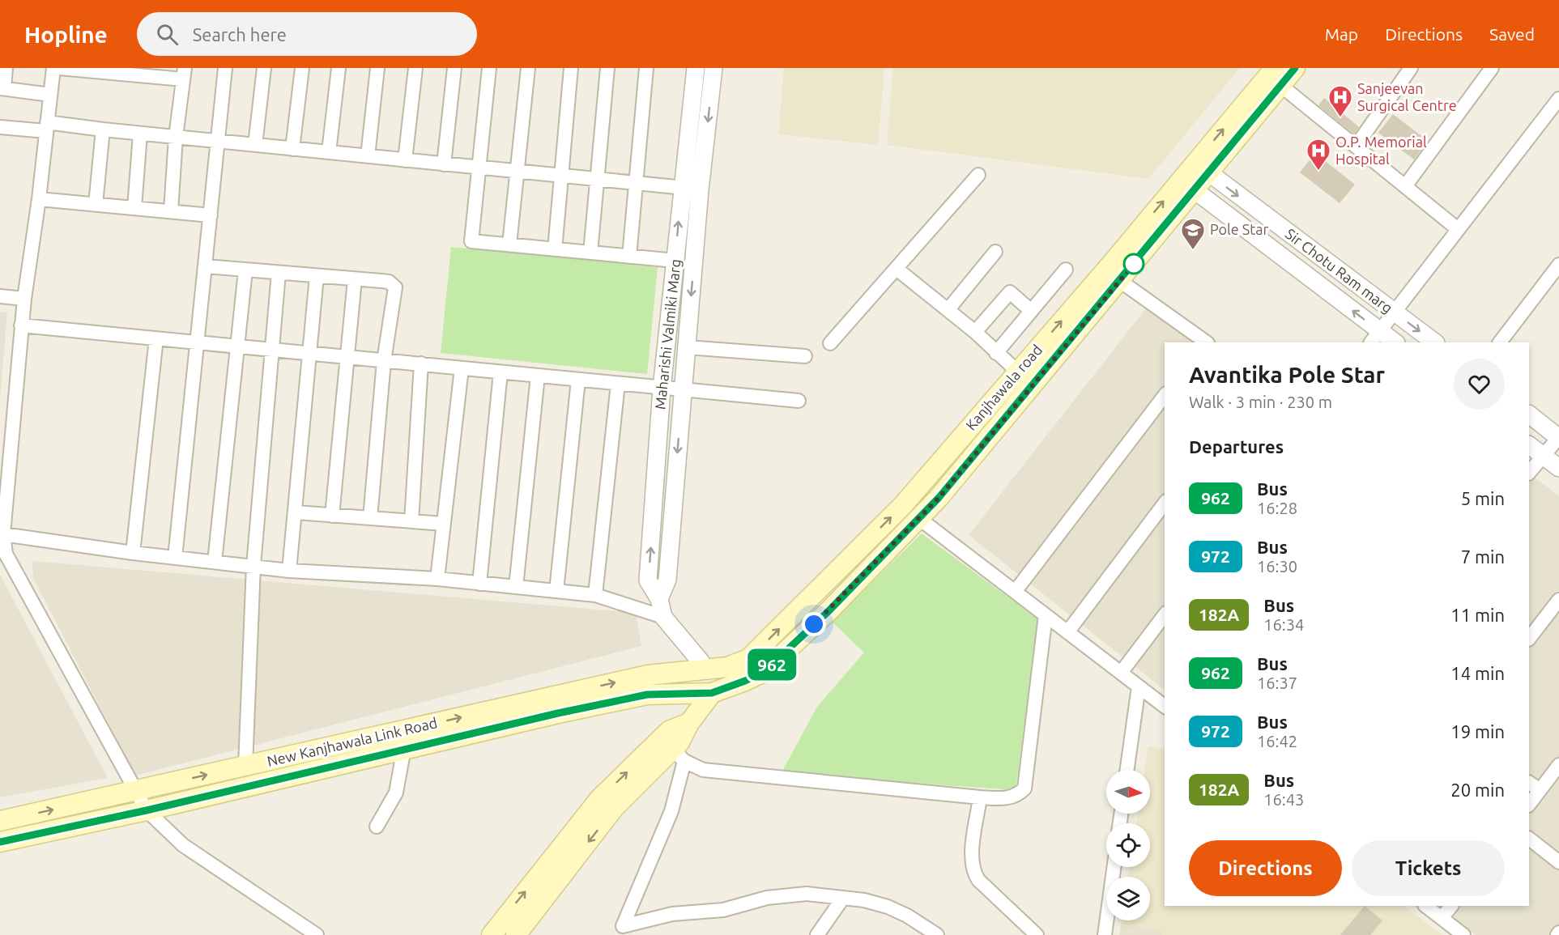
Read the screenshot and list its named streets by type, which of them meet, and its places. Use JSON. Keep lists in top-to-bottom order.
{
  "streets": {
    "main road": ["Kanjhawala road", "New Kanjhawala Link Road"],
    "street": ["Sir Chotu Ram marg", "Maharishi Valmiki Marg"]
  },
  "crossings": [
    ["Sir Chotu Ram marg", "Kanjhawala road"],
    ["Maharishi Valmiki Marg", "Kanjhawala road"],
    ["Maharishi Valmiki Marg", "New Kanjhawala Link Road"],
    ["Kanjhawala road", "New Kanjhawala Link Road"]
  ],
  "places": {
    "hospital": ["Sanjeevan Surgical Centre", "O.P. Memorial Hospital"],
    "school or university": ["Pole Star"]
  },
  "lines": ["bus line 962"],
  "north": "right",
  "page": {
    "header": "Hopline",
    "search": "Search here",
    "nav": ["Map", "Directions", "Saved"],
    "on_map": "962",
    "heading": [
      ["Avantika Pole Star", "Walk · 3 min · 230 m"],
      "Departures"
    ],
    "list": [
      {
        "mark": "962",
        "name": "Bus",
        "note": "16:28",
        "value": "5 min"
      },
      {
        "mark": "972",
        "name": "Bus",
        "note": "16:30",
        "value": "7 min"
      },
      {
        "mark": "182A",
        "name": "Bus",
        "note": "16:34",
        "value": "11 min"
      },
      {
        "mark": "962",
        "name": "Bus",
        "note": "16:37",
        "value": "14 min"
      },
      {
        "mark": "972",
        "name": "Bus",
        "note": "16:42",
        "value": "19 min"
      },
      {
        "mark": "182A",
        "name": "Bus",
        "note": "16:43",
        "value": "20 min"
      }
    ],
    "buttons": ["Directions", "Tickets"]
  }
}
